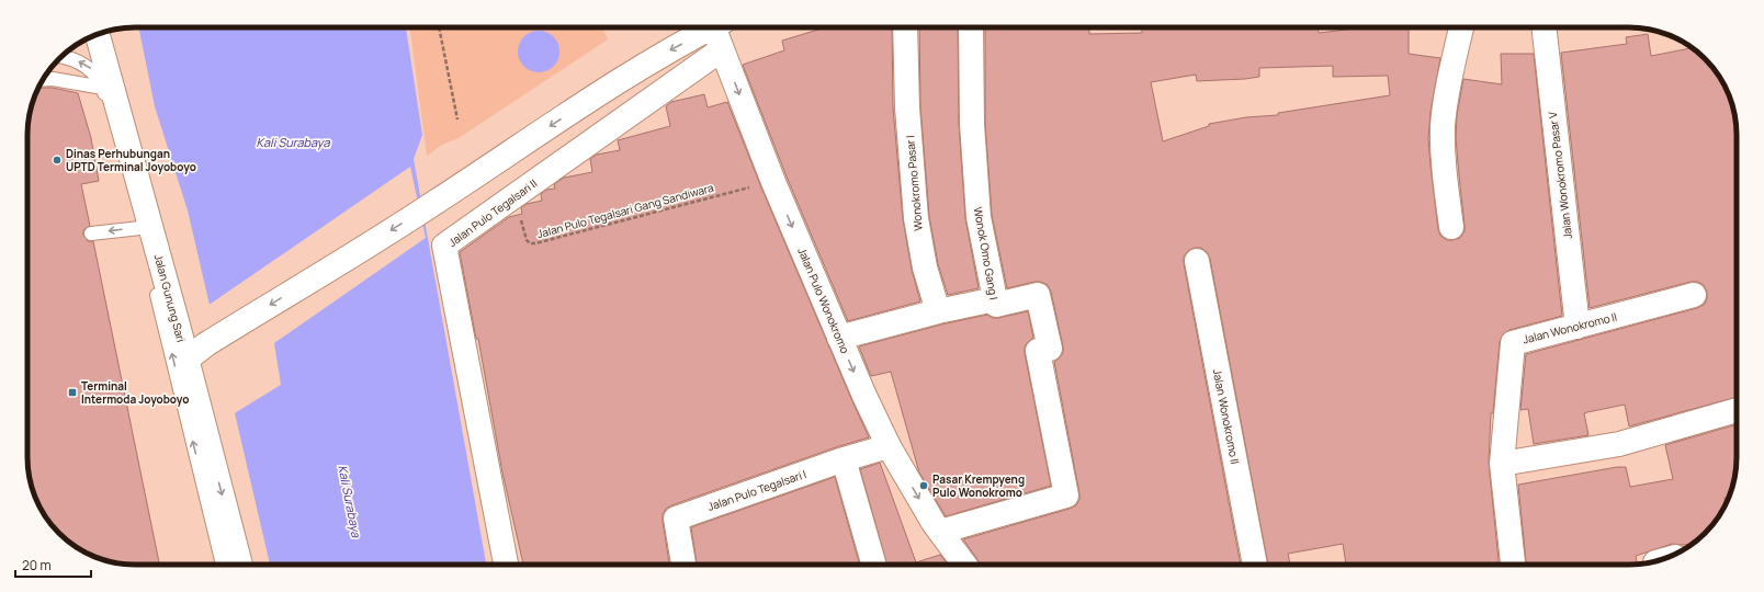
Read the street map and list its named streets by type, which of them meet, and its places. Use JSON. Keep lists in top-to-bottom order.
{
  "streets": {
    "street": [
      "Jalan Wonokromo Pasar V",
      "Wonokromo Pasar I",
      "Jalan Pulo Tegalsari II",
      "Wonok Omo Gang I",
      "Jalan Gunung Sari",
      "Jalan Pulo Wonokromo",
      "Jalan Wonokromo II",
      "Jalan Pulo Tegalsari I"
    ],
    "path": ["Jalan Pulo Tegalsari Gang Sandiwara"]
  },
  "crossings": [
    ["Jalan Wonokromo Pasar V", "Jalan Wonokromo II"],
    ["Jalan Pulo Tegalsari Gang Sandiwara", "Jalan Pulo Tegalsari II"],
    ["Jalan Pulo Tegalsari Gang Sandiwara", "Jalan Pulo Wonokromo"],
    ["Jalan Pulo Tegalsari II", "Jalan Pulo Wonokromo"],
    ["Wonok Omo Gang I", "Jalan Pulo Wonokromo"],
    ["Jalan Pulo Wonokromo", "Jalan Pulo Tegalsari I"]
  ],
  "one_way": ["Jalan Gunung Sari", "Jalan Pulo Wonokromo"],
  "water": ["Kali Surabaya"],
  "places": {
    "other": ["Dinas Perhubungan UPTD Terminal Joyoboyo", "Pasar Krempyeng Pulo Wonokromo"],
    "transit": ["Terminal Intermoda Joyoboyo"]
  },
  "scale_bar": "20 m"
}
